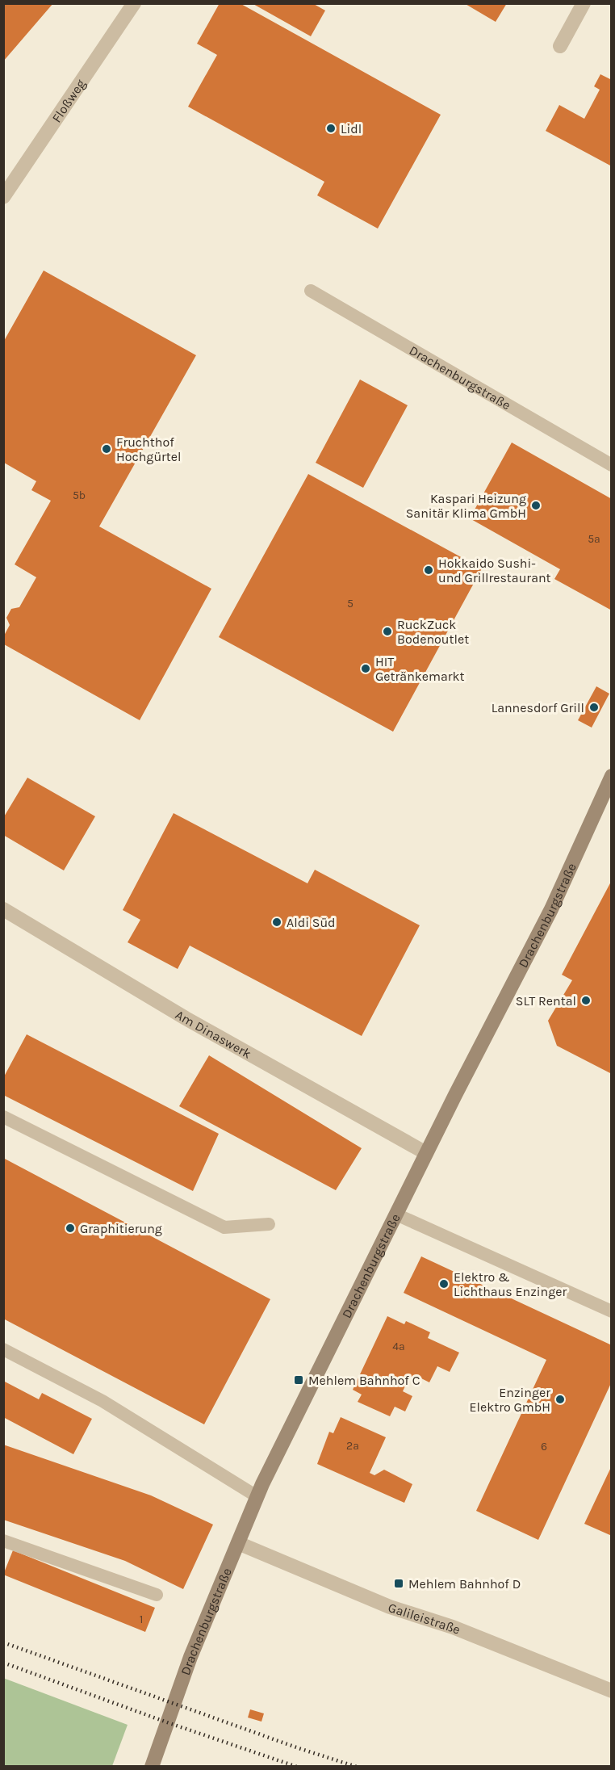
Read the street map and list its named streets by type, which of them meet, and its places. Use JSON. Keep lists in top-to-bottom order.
{
  "streets": {
    "street": [
      "Floßweg",
      "Drachenburgstraße",
      "Am Dinaswerk",
      "Galileistraße"
    ]
  },
  "crossings": [
    ["Drachenburgstraße", "Am Dinaswerk"],
    ["Drachenburgstraße", "Galileistraße"]
  ],
  "places": {
    "other": [
      "Lidl",
      "Fruchthof Hochgürtel",
      "Kaspari Heizung Sanitär Klima GmbH",
      "Hokkaido Sushi- und Grillrestaurant",
      "RuckZuck Bodenoutlet",
      "HIT Getränkemarkt",
      "Lannesdorf Grill",
      "Aldi Süd",
      "SLT Rental",
      "Graphitierung",
      "Elektro & Lichthaus Enzinger",
      "Enzinger Elektro GmbH"
    ],
    "transit": ["Mehlem Bahnhof C", "Mehlem Bahnhof D"]
  },
  "house_numbers": [
    "5b",
    "5a",
    "5",
    "4a",
    "2a",
    "6",
    "1"
  ]
}
